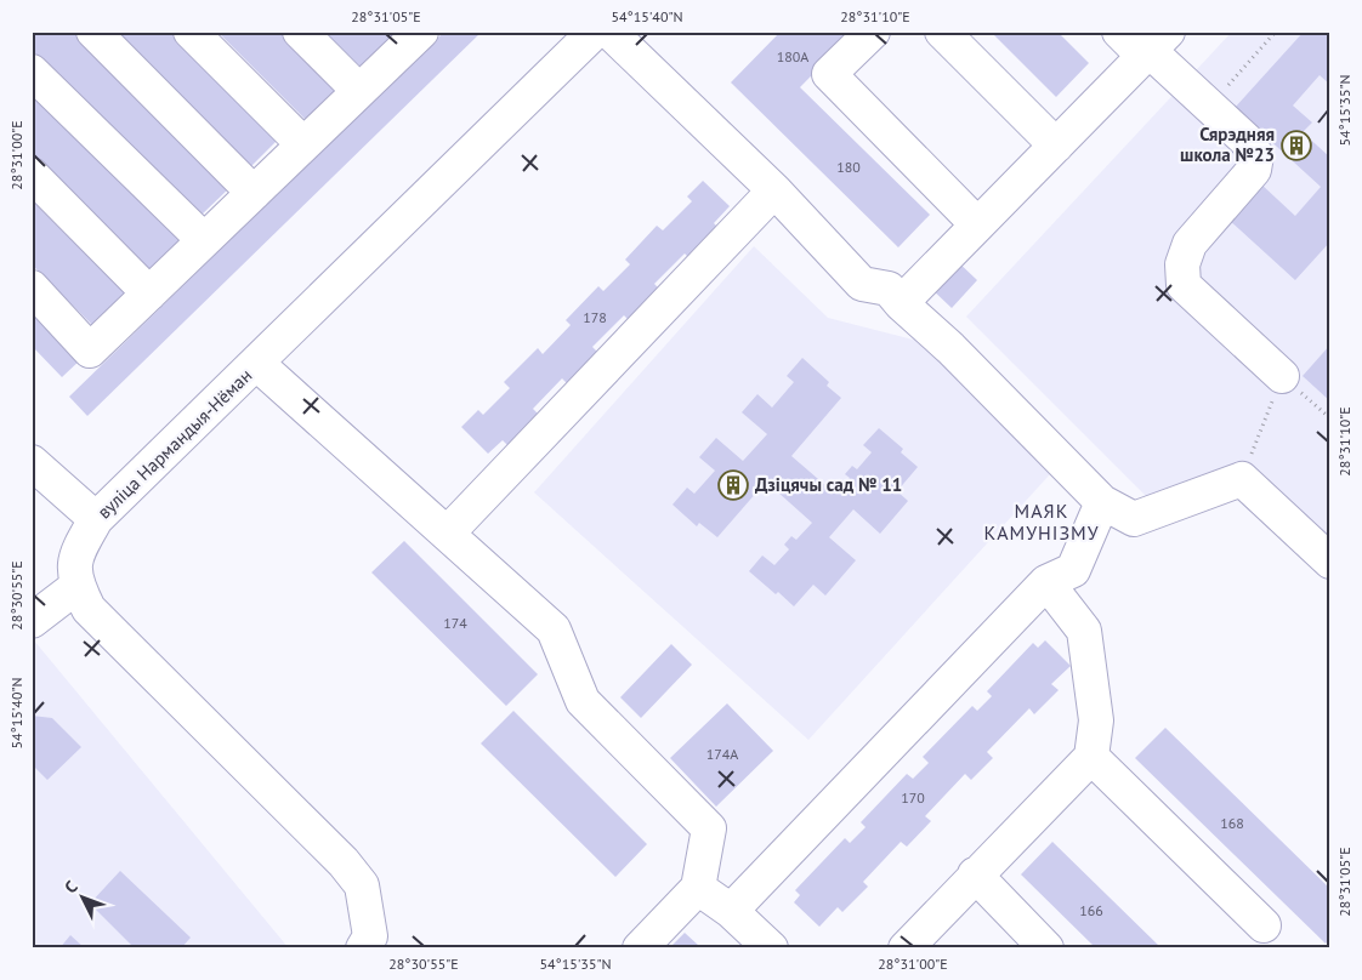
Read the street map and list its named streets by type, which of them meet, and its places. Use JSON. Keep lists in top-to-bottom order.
{
  "streets": {
    "street": ["вуліца Нармандыя-Нёман"]
  },
  "districts": ["МАЯК КАМУНІЗМУ"],
  "places": {
    "building": ["Сярэдняя школа №23", "Дзіцячы сад № 11"]
  },
  "house_numbers": [
    "180А",
    "180",
    "178",
    "174",
    "174А",
    "170",
    "168",
    "166"
  ],
  "north": "top left",
  "coordinates": [
    "28°31'05\"E",
    "54°15'40\"N",
    "28°31'10\"E",
    "54°15'35\"N",
    "28°31'00\"E",
    "28°30'55\"E"
  ]
}
